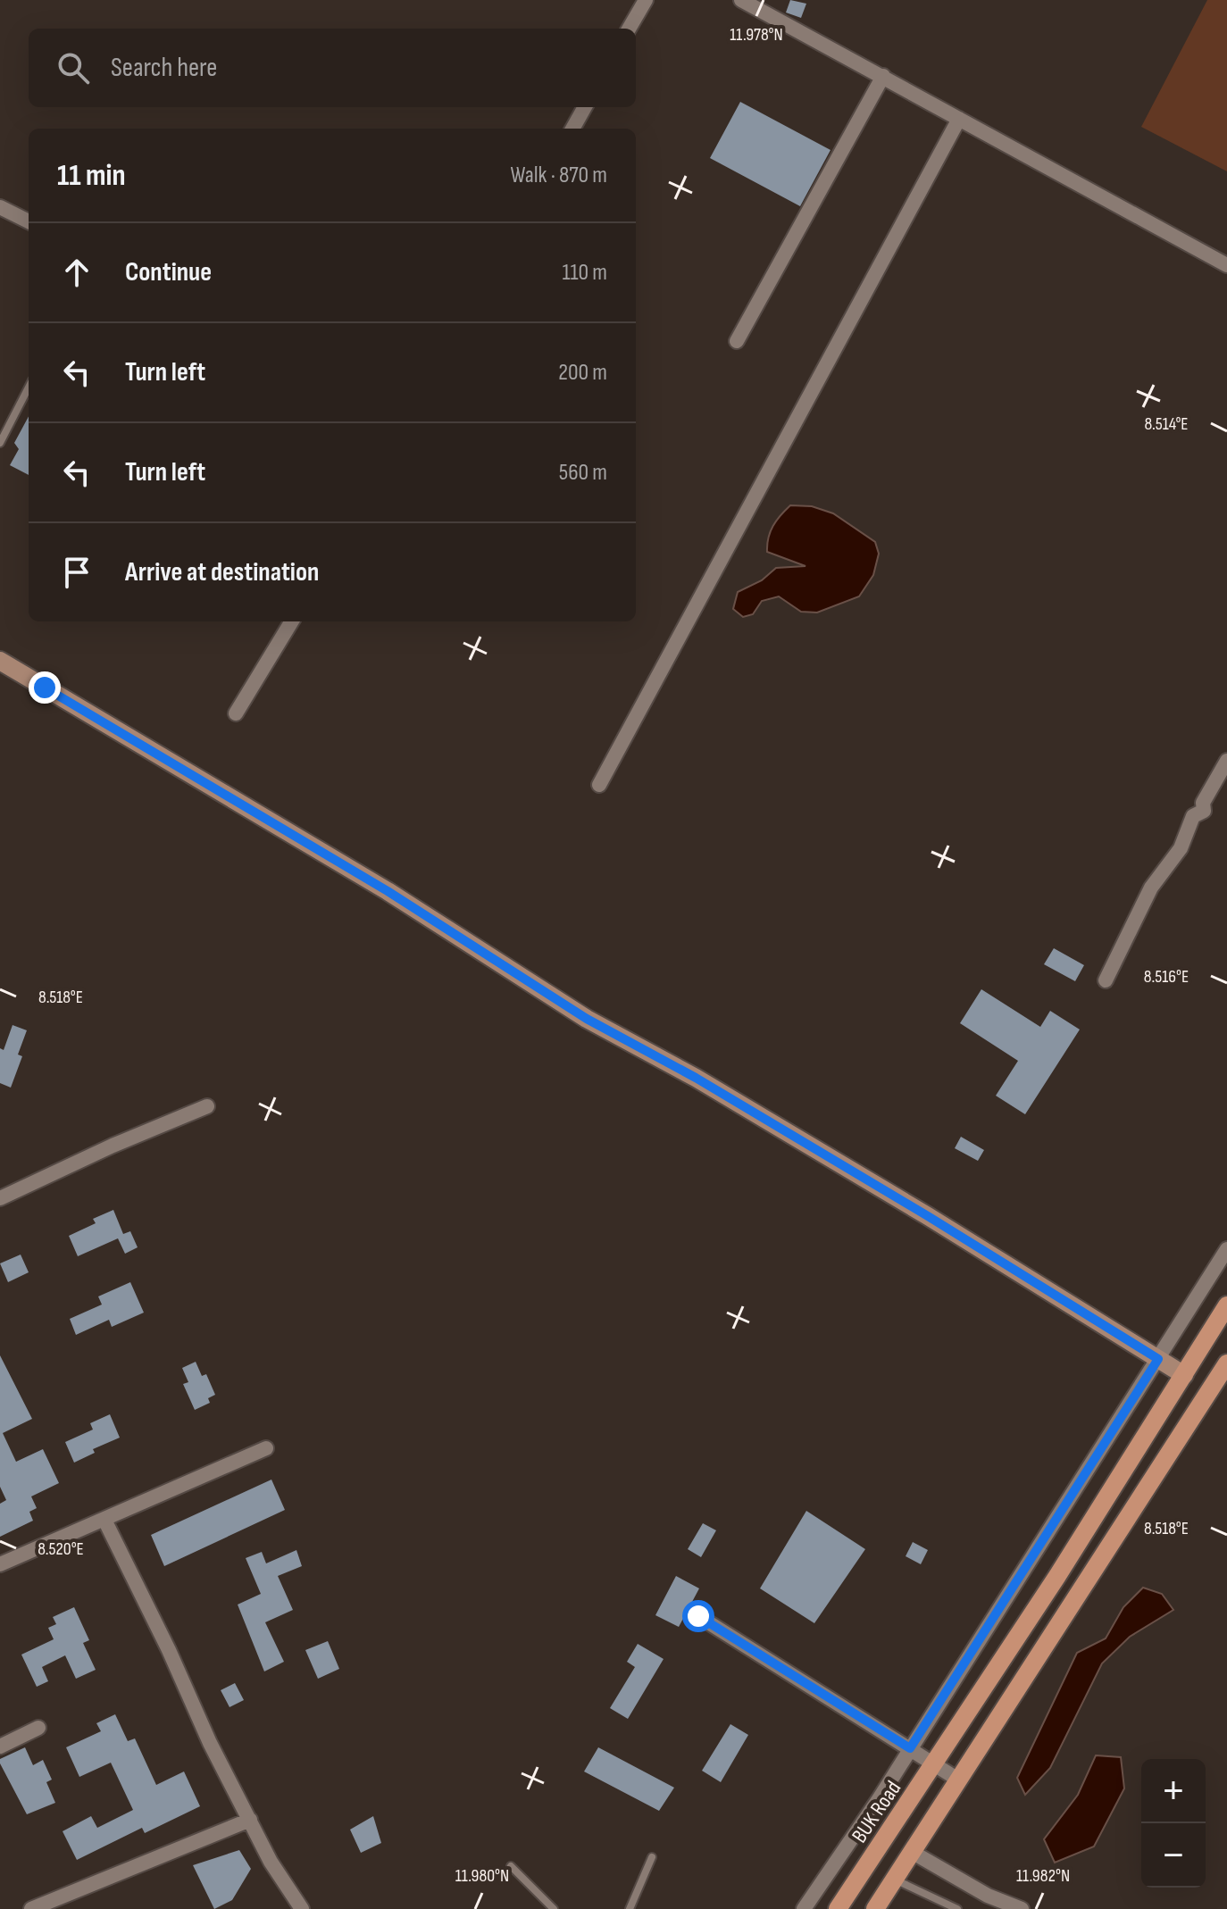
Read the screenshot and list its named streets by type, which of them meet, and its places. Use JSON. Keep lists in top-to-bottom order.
{
  "streets": {
    "main road": ["BUK Road"]
  },
  "page": {
    "search": "Search here",
    "heading": ["11 min", "Walk · 870 m"],
    "list": [
      ["Continue", "110 m"],
      ["Turn left", "200 m"],
      ["Turn left", "560 m"],
      "Arrive at destination"
    ],
    "map_buttons": ["+", "−"]
  },
  "coordinates": [
    "11.978°N",
    "8.514°E",
    "8.516°E",
    "8.518°E",
    "8.520°E",
    "11.980°N",
    "11.982°N"
  ]
}
